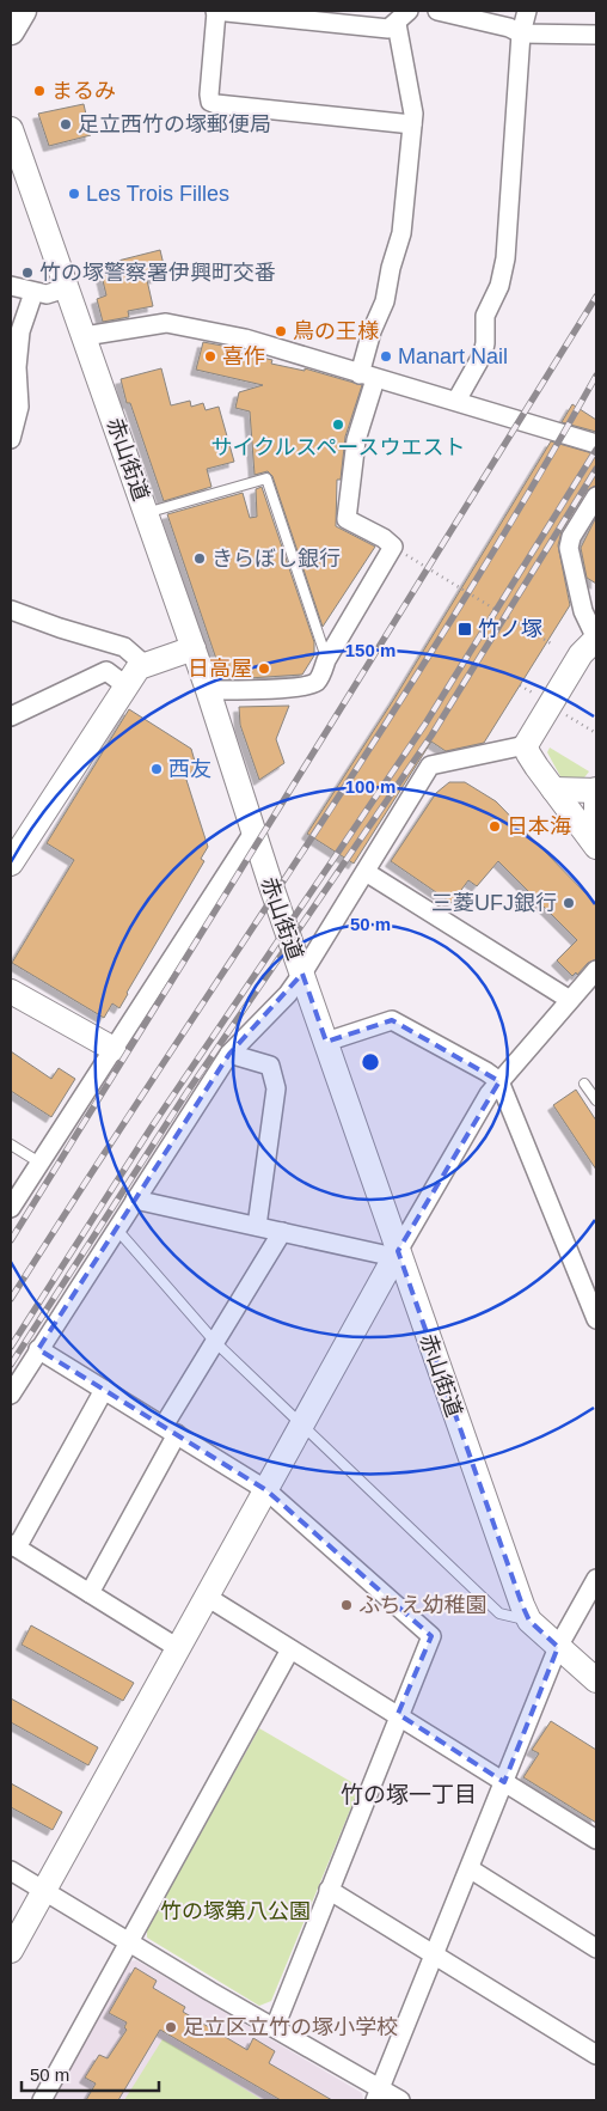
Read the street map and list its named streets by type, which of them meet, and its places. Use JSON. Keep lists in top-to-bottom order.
{
  "streets": {
    "street": ["赤山街道"]
  },
  "districts": ["竹の塚一丁目"],
  "parks": ["竹の塚第八公園"],
  "places": {
    "other": [
      "まるみ",
      "足立西竹の塚郵便局",
      "Les Trois Filles",
      "竹の塚警察署伊興町交番",
      "鳥の王様",
      "喜作",
      "Manart Nail",
      "サイクルスペースウエスト",
      "きらぼし銀行",
      "日高屋",
      "西友",
      "日本海",
      "三菱UFJ銀行",
      "ふちえ幼稚園",
      "足立区立竹の塚小学校"
    ],
    "transit": ["竹ノ塚"]
  },
  "scale_bar": "50 m",
  "rings": ["150 m", "100 m", "50 m"]
}
